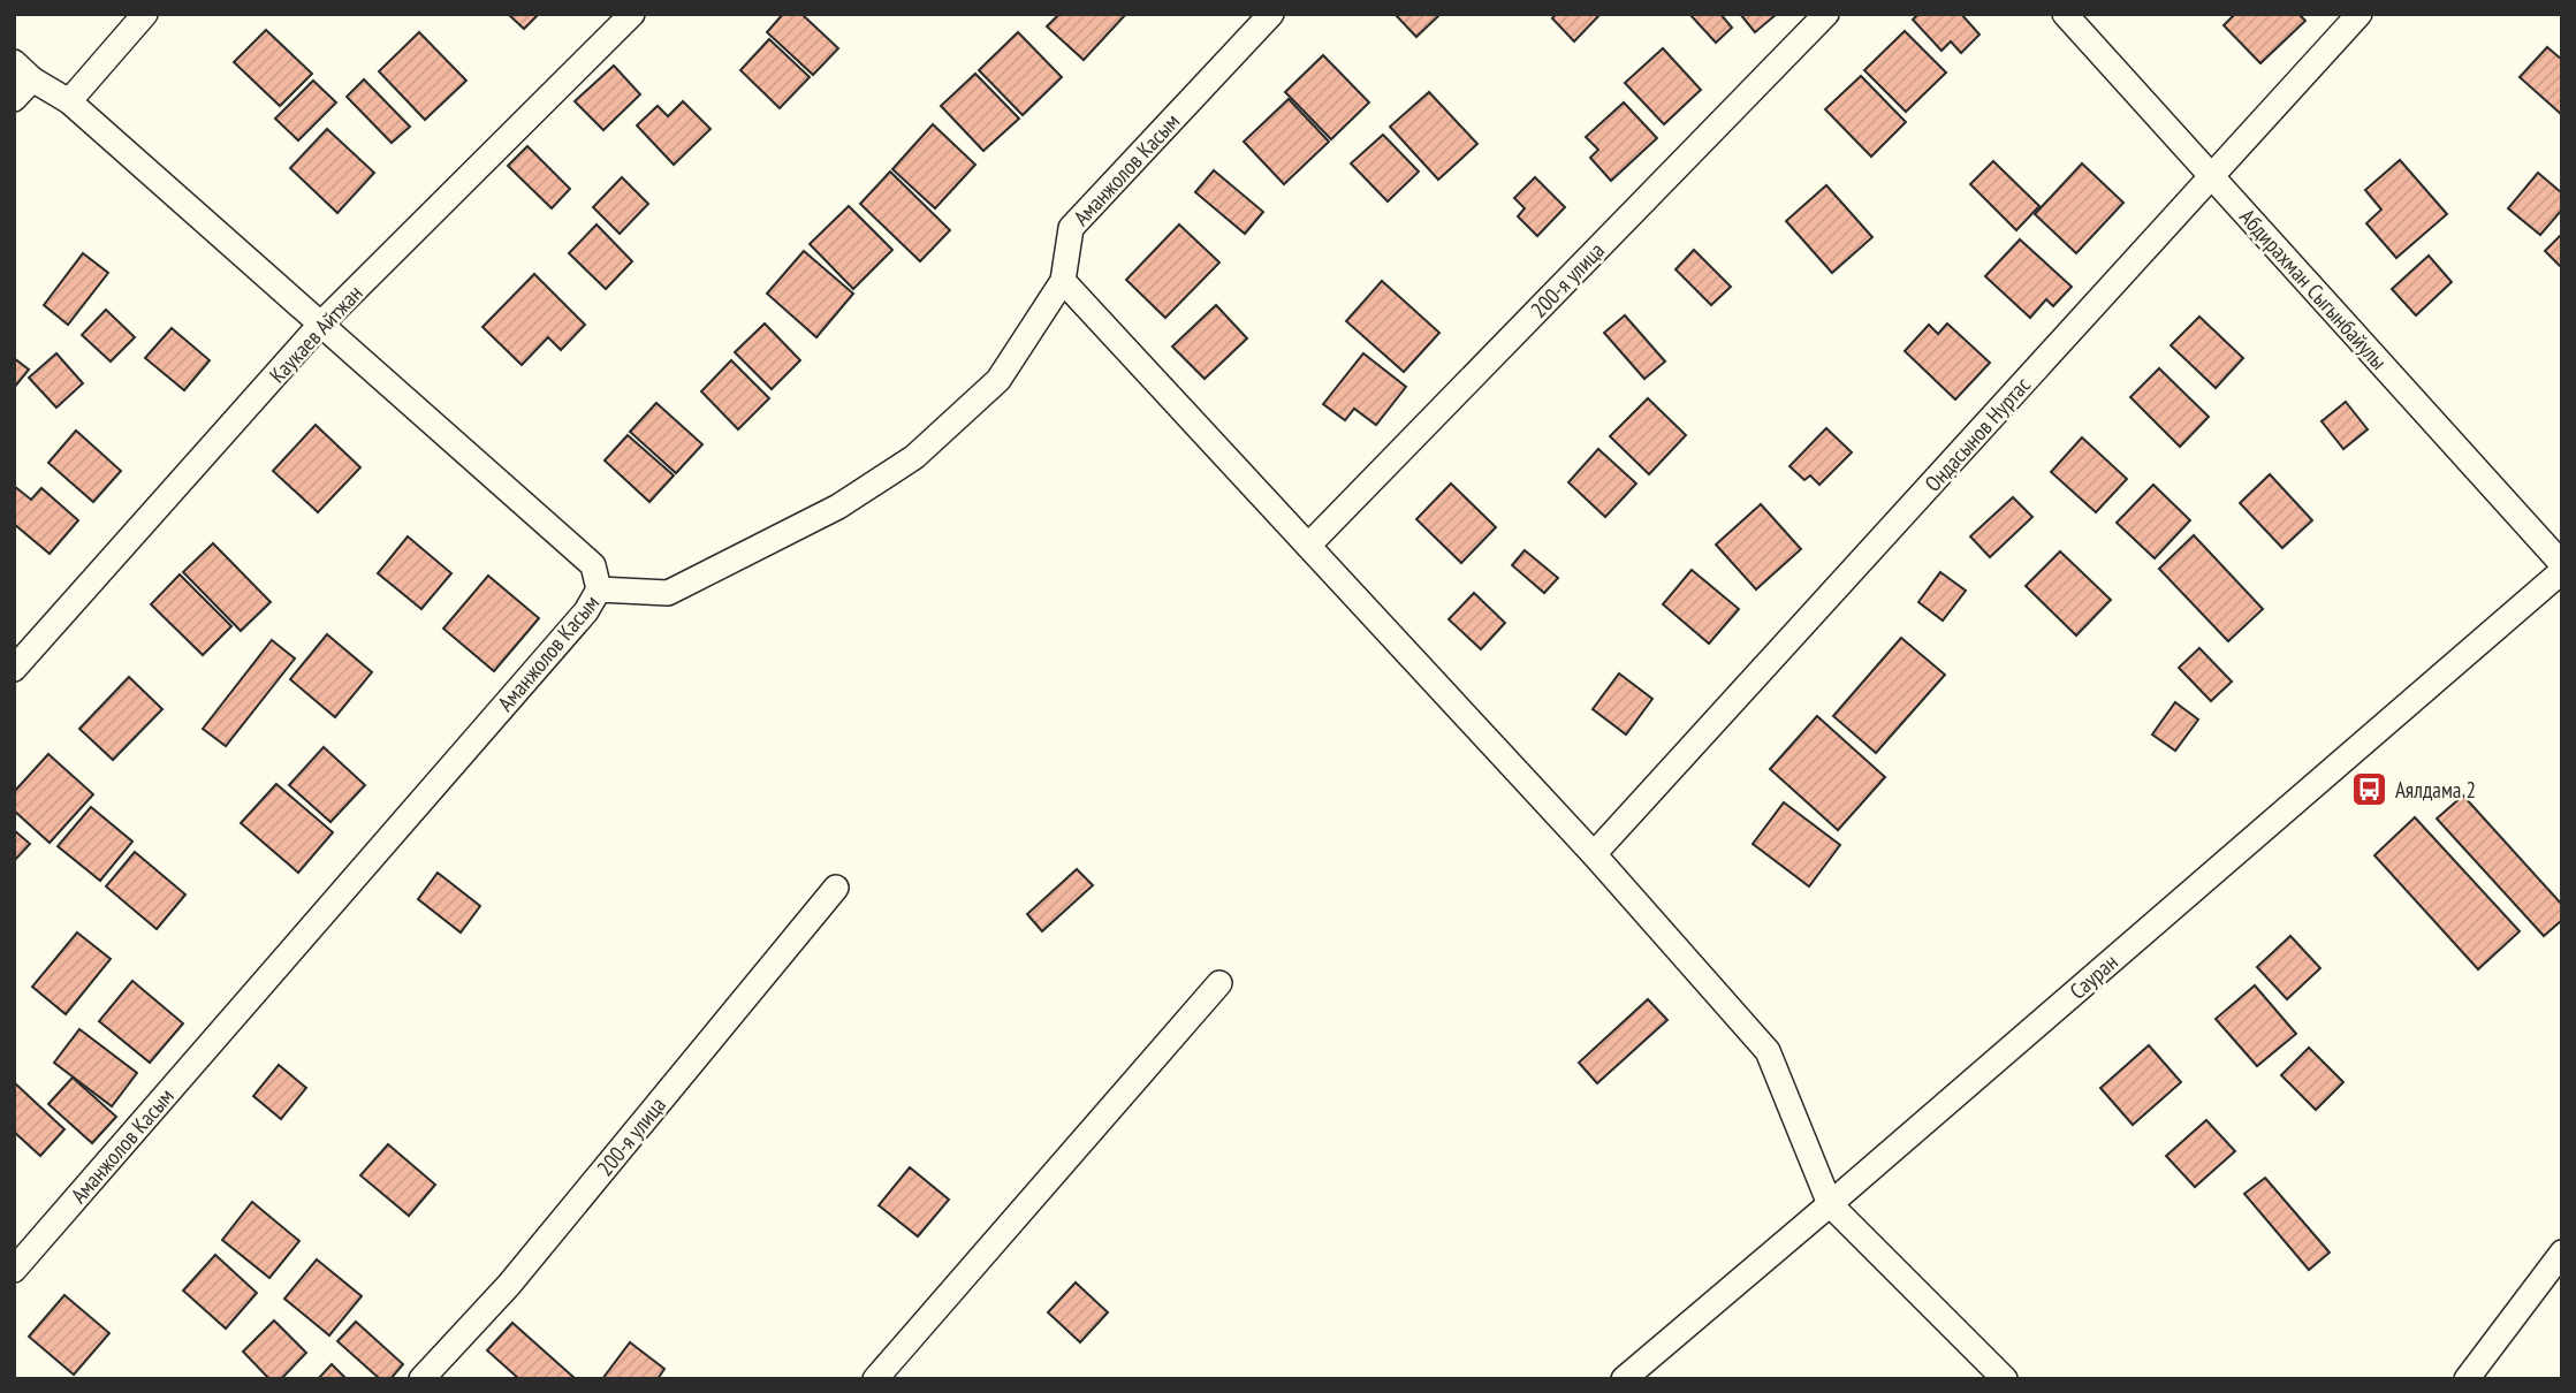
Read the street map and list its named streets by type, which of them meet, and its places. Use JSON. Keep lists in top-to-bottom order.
{
  "streets": {
    "street": [
      "Аманжолов Касым",
      "200-я улица",
      "Абдирахман Сыгынбайулы",
      "Каукаев Айтжан",
      "Ондасынов Нуртас",
      "Сауран"
    ]
  },
  "crossings": [
    ["Абдирахман Сыгынбайулы", "Ондасынов Нуртас"]
  ],
  "places": {
    "bus stop": ["Аялдама 2"]
  }
}
